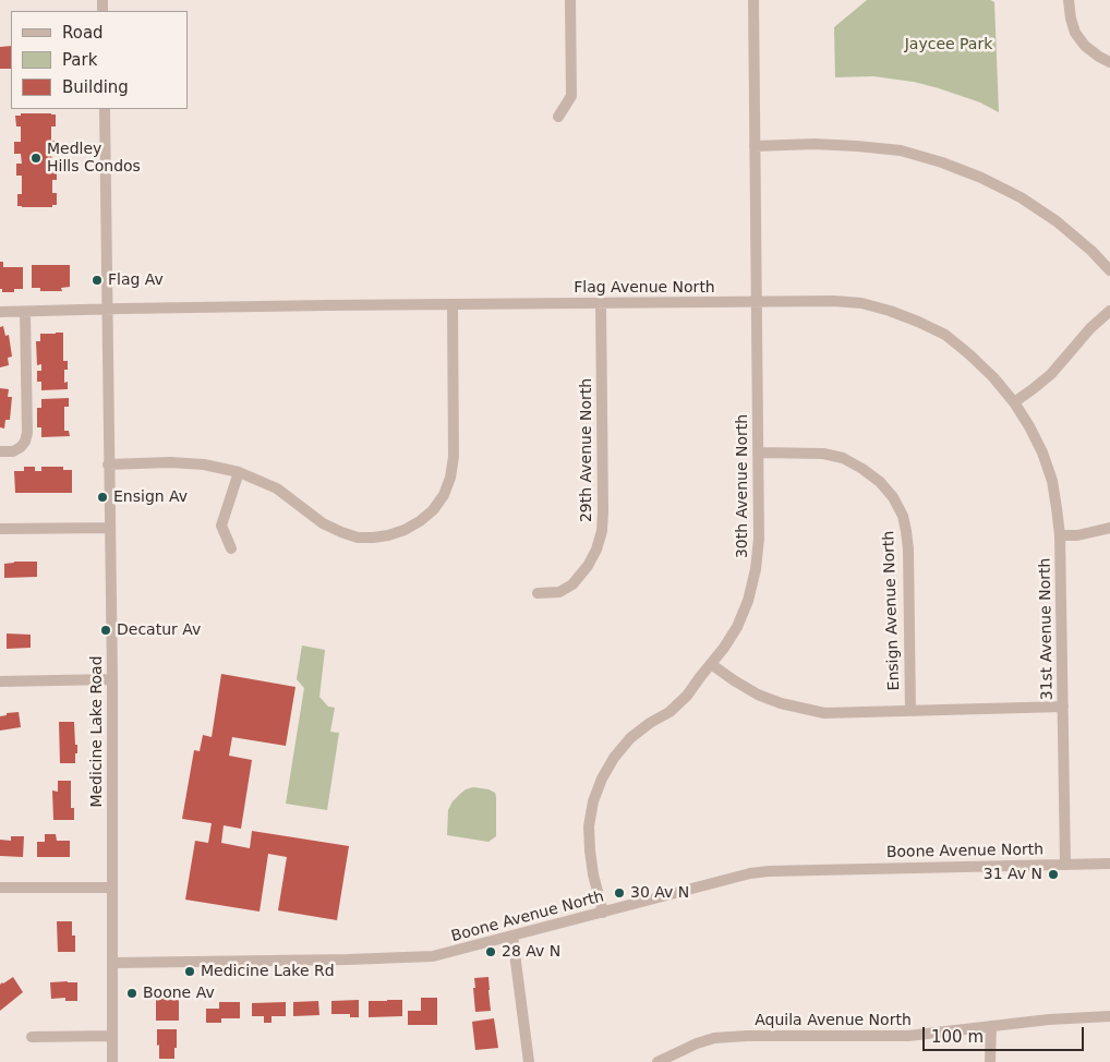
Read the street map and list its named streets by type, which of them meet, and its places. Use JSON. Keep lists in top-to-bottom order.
{
  "streets": {
    "street": [
      "Flag Avenue North",
      "29th Avenue North",
      "30th Avenue North",
      "Ensign Avenue North",
      "31st Avenue North",
      "Medicine Lake Road",
      "Boone Avenue North",
      "Aquila Avenue North"
    ]
  },
  "crossings": [
    ["Flag Avenue North", "29th Avenue North"],
    ["Flag Avenue North", "30th Avenue North"],
    ["Flag Avenue North", "31st Avenue North"],
    ["Flag Avenue North", "Medicine Lake Road"],
    ["30th Avenue North", "Ensign Avenue North"],
    ["30th Avenue North", "Boone Avenue North"],
    ["31st Avenue North", "Boone Avenue North"],
    ["Medicine Lake Road", "Boone Avenue North"]
  ],
  "parks": ["Jaycee Park"],
  "places": [
    "Medley Hills Condos",
    "Flag Av",
    "Ensign Av",
    "Decatur Av",
    "31 Av N",
    "30 Av N",
    "28 Av N",
    "Medicine Lake Rd",
    "Boone Av"
  ],
  "legend": ["Road", "Park", "Building"],
  "scale_bar": "100 m"
}
